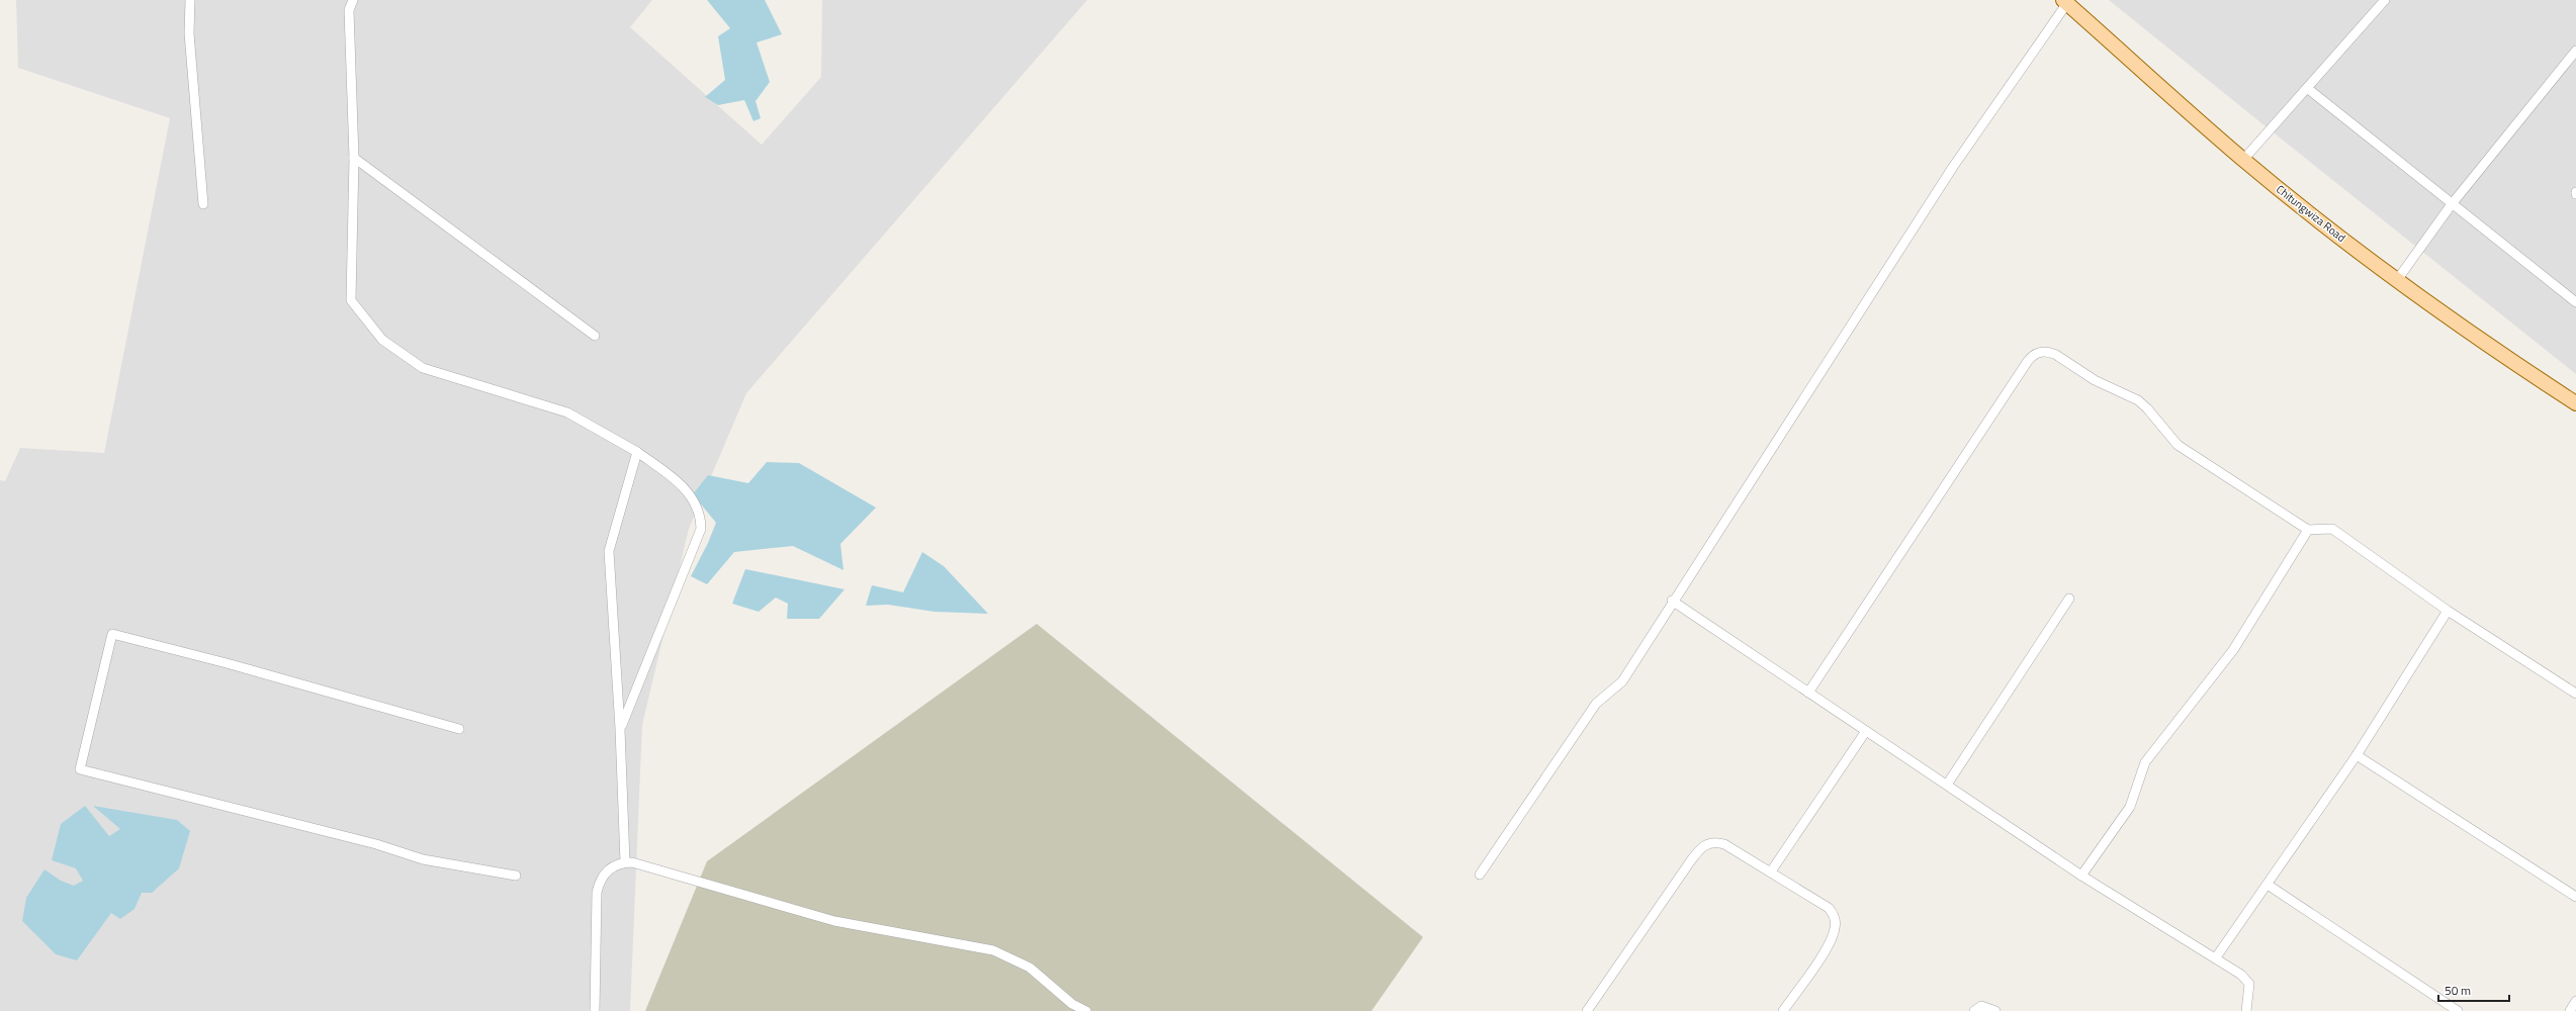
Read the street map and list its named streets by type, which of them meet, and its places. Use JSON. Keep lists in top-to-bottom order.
{
  "streets": {
    "main road": ["Chitungwiza Road"]
  },
  "scale_bar": "50 m"
}
